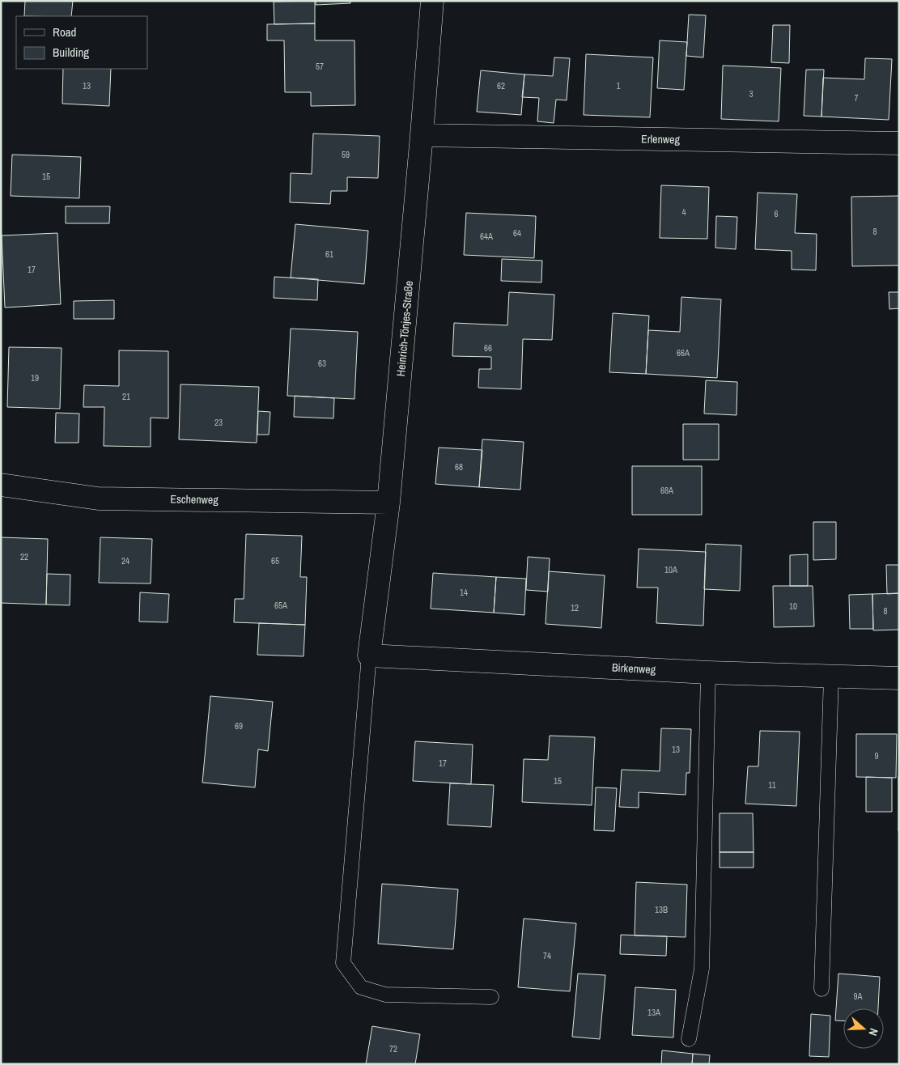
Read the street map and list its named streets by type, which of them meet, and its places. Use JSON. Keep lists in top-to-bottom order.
{
  "streets": {
    "street": [
      "Erlenweg",
      "Heinrich-Tönjes-Straße",
      "Eschenweg",
      "Birkenweg"
    ]
  },
  "crossings": [
    ["Erlenweg", "Heinrich-Tönjes-Straße"],
    ["Heinrich-Tönjes-Straße", "Eschenweg"],
    ["Heinrich-Tönjes-Straße", "Birkenweg"]
  ],
  "house_numbers": [
    "57",
    "13",
    "62",
    "1",
    "3",
    "7",
    "59",
    "15",
    "4",
    "6",
    "8",
    "64",
    "64A",
    "61",
    "17",
    "66",
    "66A",
    "63",
    "19",
    "21",
    "23",
    "68",
    "68A",
    "22",
    "24",
    "65",
    "10A",
    "14",
    "65A",
    "10",
    "12",
    "8",
    "69",
    "13",
    "9",
    "17",
    "15",
    "11",
    "13B",
    "74",
    "9A",
    "13A",
    "72"
  ],
  "legend": ["Road", "Building"],
  "north": "right"
}
